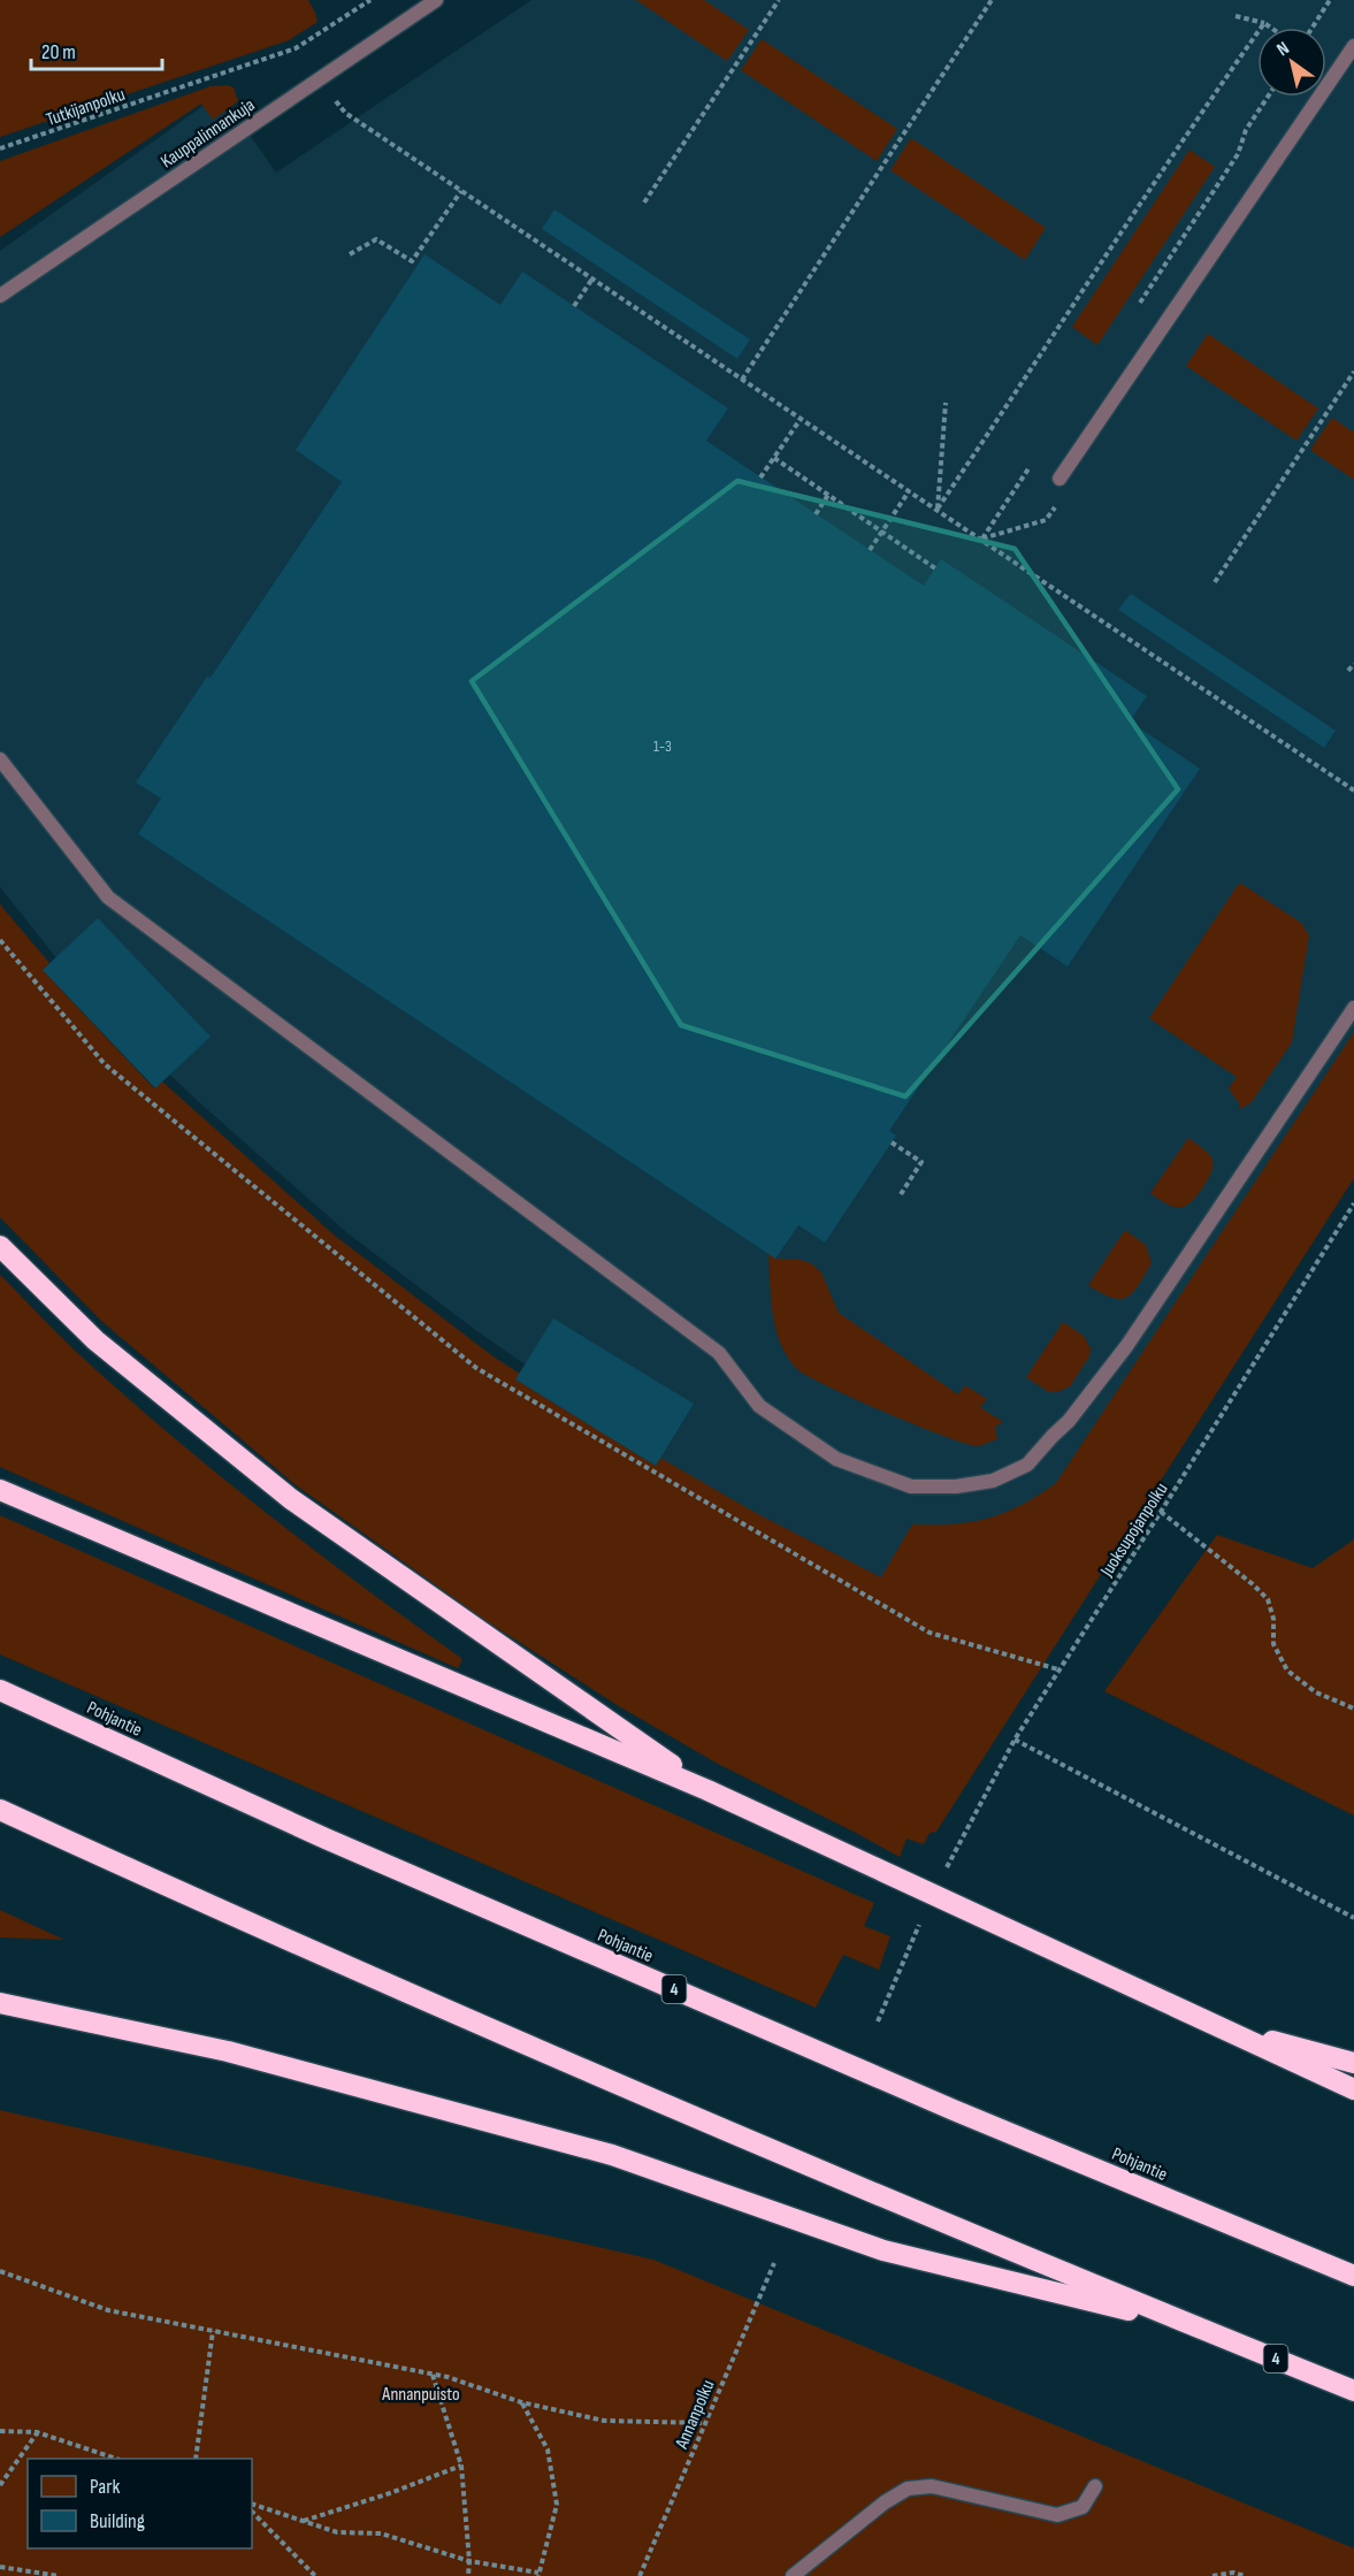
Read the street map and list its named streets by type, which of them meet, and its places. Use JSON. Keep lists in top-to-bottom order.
{
  "streets": {
    "highway": ["Pohjantie", "4"],
    "lane": ["Kauppalinnankuja"],
    "path": ["Tutkijanpolku", "Juoksupojanpolku", "Annanpolku"]
  },
  "parks": ["Annanpuisto"],
  "house_numbers": ["1-3"],
  "legend": ["Park", "Building"],
  "scale_bar": "20 m",
  "north": "top left"
}
